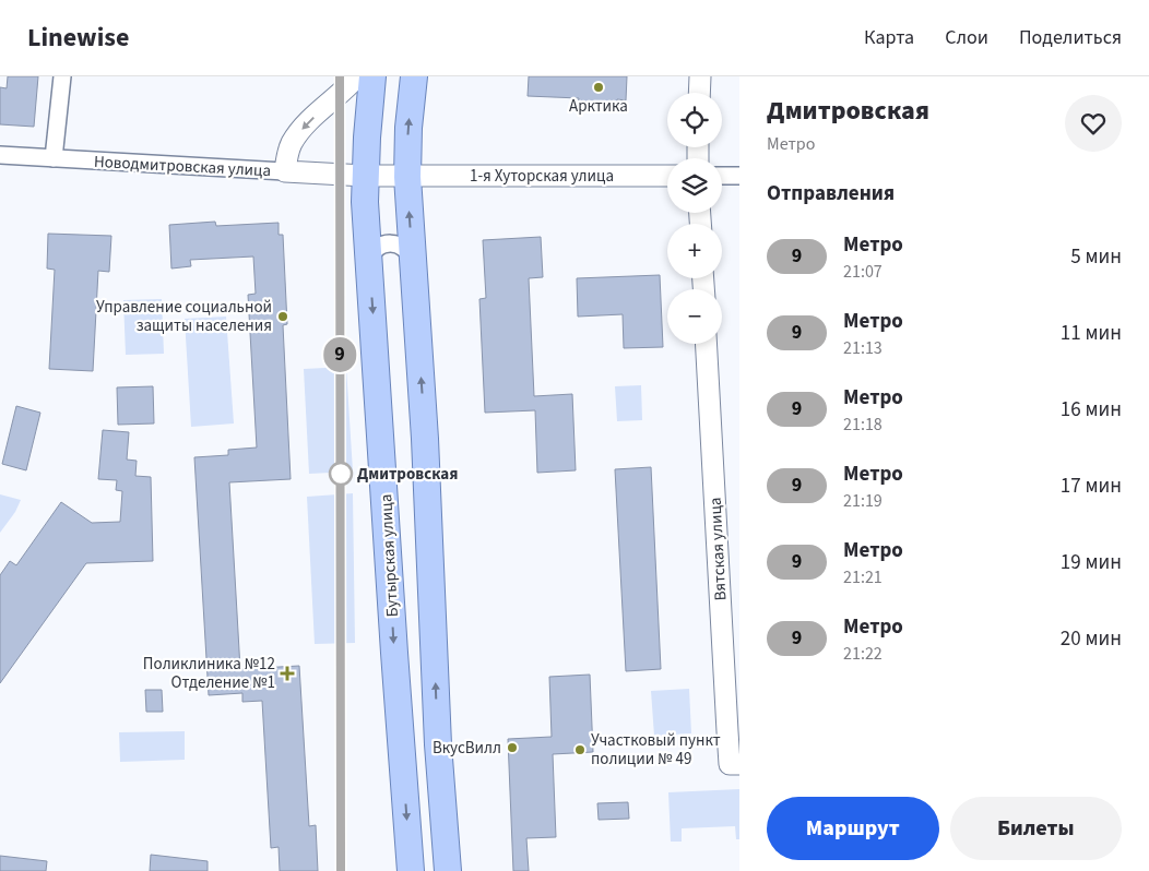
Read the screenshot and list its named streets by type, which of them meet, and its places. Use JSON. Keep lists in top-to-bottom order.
{
  "streets": {
    "main road": ["Бутырская улица"],
    "street": ["Новодмитровская улица", "1-я Хуторская улица", "Вятская улица"]
  },
  "crossings": [
    ["Новодмитровская улица", "1-я Хуторская улица"],
    ["Новодмитровская улица", "Бутырская улица"]
  ],
  "places": {
    "other": [
      "Арктика",
      "Управление социальной защиты населения",
      "Дмитровская",
      "ВкусВилл",
      "Участковый пункт полиции № 49"
    ],
    "health": ["Поликлиника №12 Отделение №1"]
  },
  "lines": ["metro line 9"],
  "page": {
    "header": "Linewise",
    "nav": ["Карта", "Слои", "Поделиться"],
    "on_map": "9",
    "heading": [
      ["Дмитровская", "Метро"],
      "Отправления"
    ],
    "map_buttons": ["+", "−"],
    "list": [
      {
        "mark": "9",
        "name": "Метро",
        "note": "21:07",
        "value": "5 мин"
      },
      {
        "mark": "9",
        "name": "Метро",
        "note": "21:13",
        "value": "11 мин"
      },
      {
        "mark": "9",
        "name": "Метро",
        "note": "21:18",
        "value": "16 мин"
      },
      {
        "mark": "9",
        "name": "Метро",
        "note": "21:19",
        "value": "17 мин"
      },
      {
        "mark": "9",
        "name": "Метро",
        "note": "21:21",
        "value": "19 мин"
      },
      {
        "mark": "9",
        "name": "Метро",
        "note": "21:22",
        "value": "20 мин"
      }
    ],
    "buttons": ["Маршрут", "Билеты"]
  }
}
